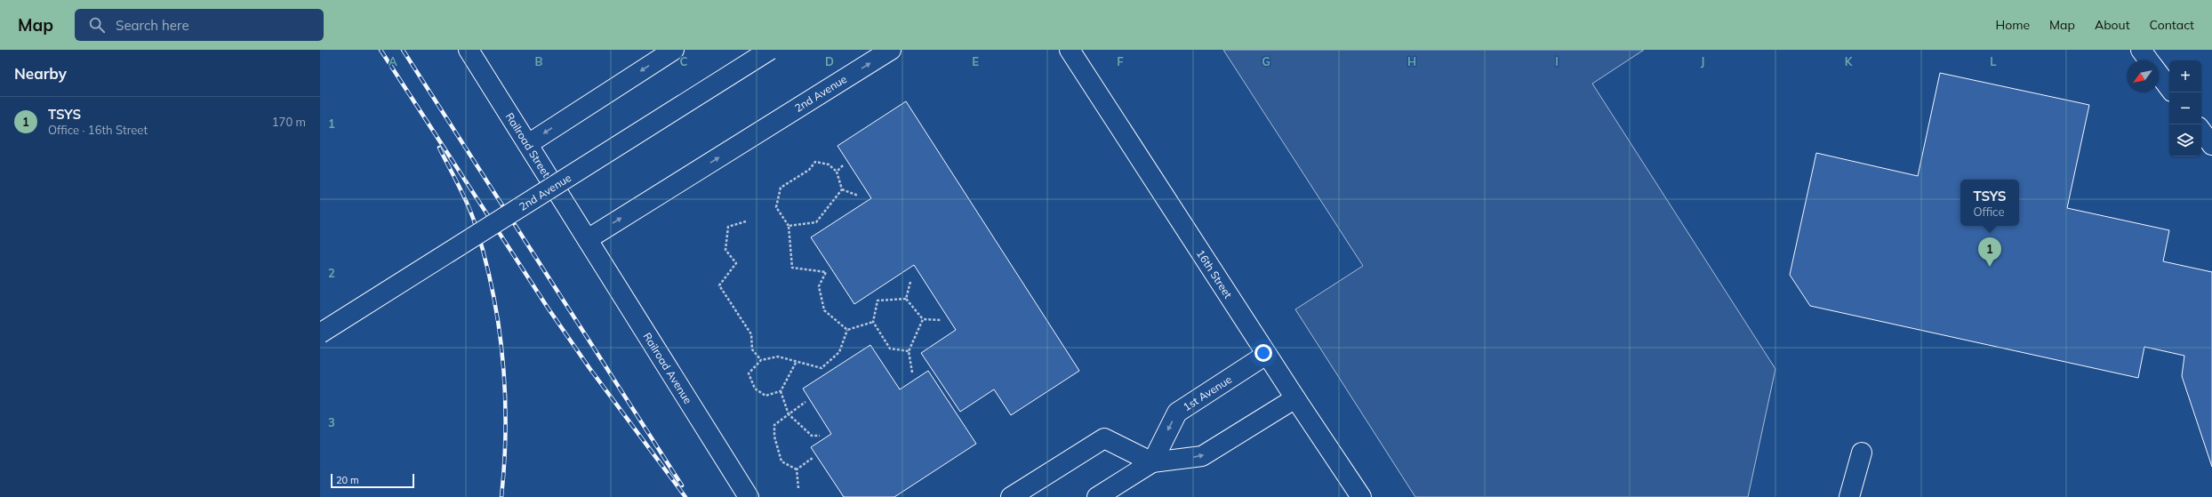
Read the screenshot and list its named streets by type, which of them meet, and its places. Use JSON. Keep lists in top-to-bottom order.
{
  "streets": {
    "street": [
      "2nd Avenue",
      "Railroad Street",
      "16th Street",
      "Railroad Avenue",
      "1st Avenue"
    ]
  },
  "crossings": [
    ["2nd Avenue", "Railroad Street"],
    ["2nd Avenue", "Railroad Avenue"],
    ["Railroad Street", "Railroad Avenue"],
    ["16th Street", "1st Avenue"]
  ],
  "scale_bar": "20 m",
  "north": "bottom left",
  "page": {
    "header": "Map",
    "search": "Search here",
    "nav": [
      "Home",
      "Map",
      "About",
      "Contact"
    ],
    "heading": "Nearby",
    "map_buttons": ["+", "−"],
    "list": [
      {
        "mark": "1",
        "name": "TSYS",
        "note": "Office · 16th Street",
        "value": "170 m"
      }
    ],
    "popup": ["TSYS", "Office"],
    "pins": "1",
    "scale": "20 m"
  },
  "grid": {
    "columns": [
      "A",
      "B",
      "C",
      "D",
      "E",
      "F",
      "G",
      "H",
      "I",
      "J",
      "K",
      "L"
    ],
    "rows": ["1", "2", "3"]
  }
}
